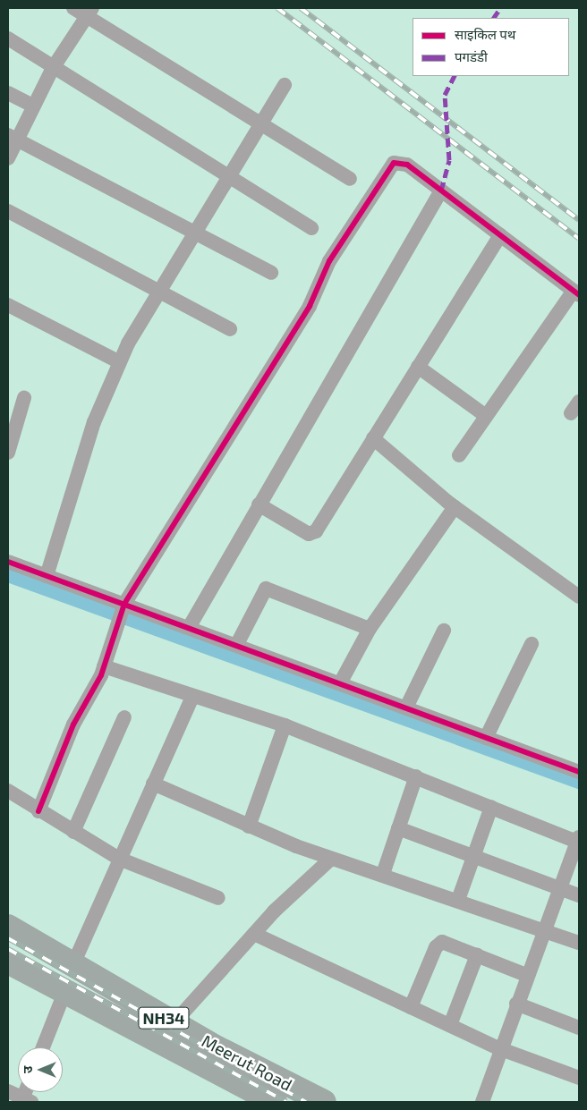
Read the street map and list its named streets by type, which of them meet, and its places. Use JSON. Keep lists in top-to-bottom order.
{
  "streets": {
    "highway": ["NH34", "Meerut Road"]
  },
  "legend": ["साइकिल पथ", "पगडंडी"],
  "north": "left"
}
